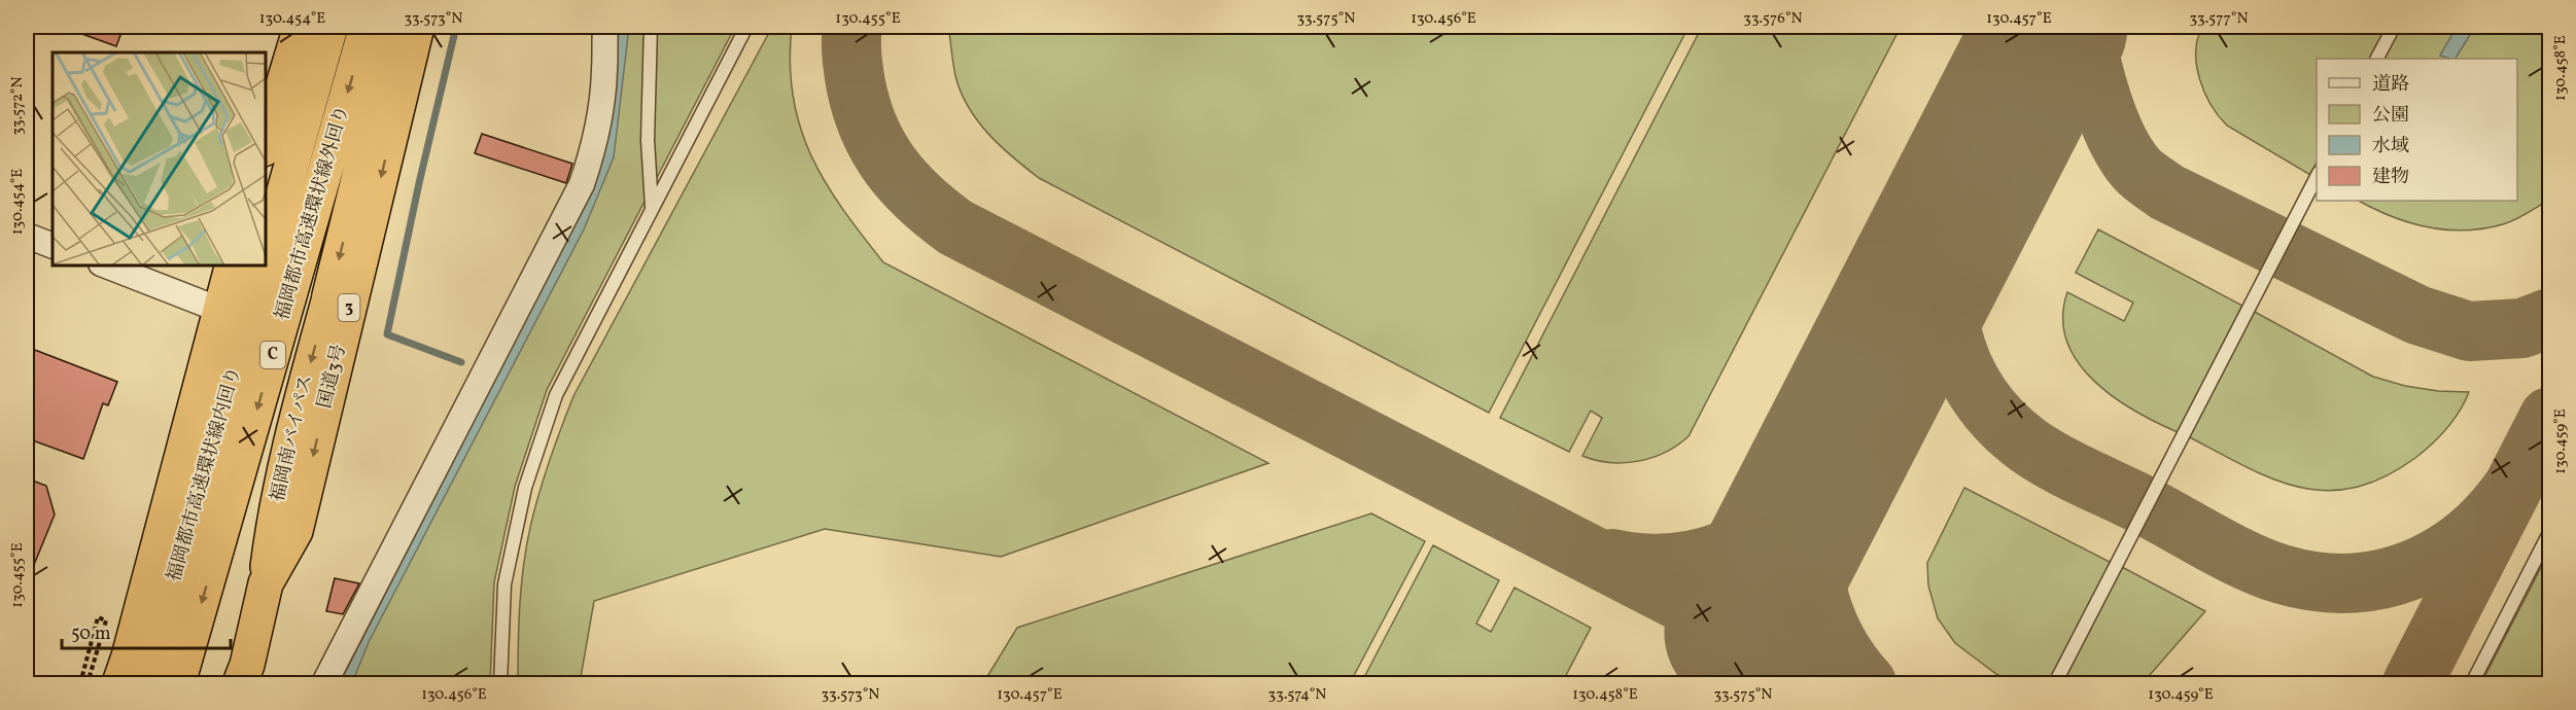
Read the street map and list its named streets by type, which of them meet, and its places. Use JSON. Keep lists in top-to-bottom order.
{
  "streets": {
    "highway": [
      "福岡都市高速環状線外回り",
      "3",
      "C",
      "国道3号",
      "福岡南バイパス"
    ]
  },
  "crossings": [
    ["国道3号", "福岡南バイパス"]
  ],
  "legend": [
    "道路",
    "公園",
    "水域",
    "建物"
  ],
  "scale_bar": "50 m",
  "coordinates": [
    "130.454°E",
    "33.573°N",
    "130.455°E",
    "33.575°N",
    "130.456°E",
    "33.576°N",
    "130.457°E",
    "33.577°N",
    "130.458°E",
    "33.572°N",
    "130.459°E",
    "33.574°N"
  ]
}
